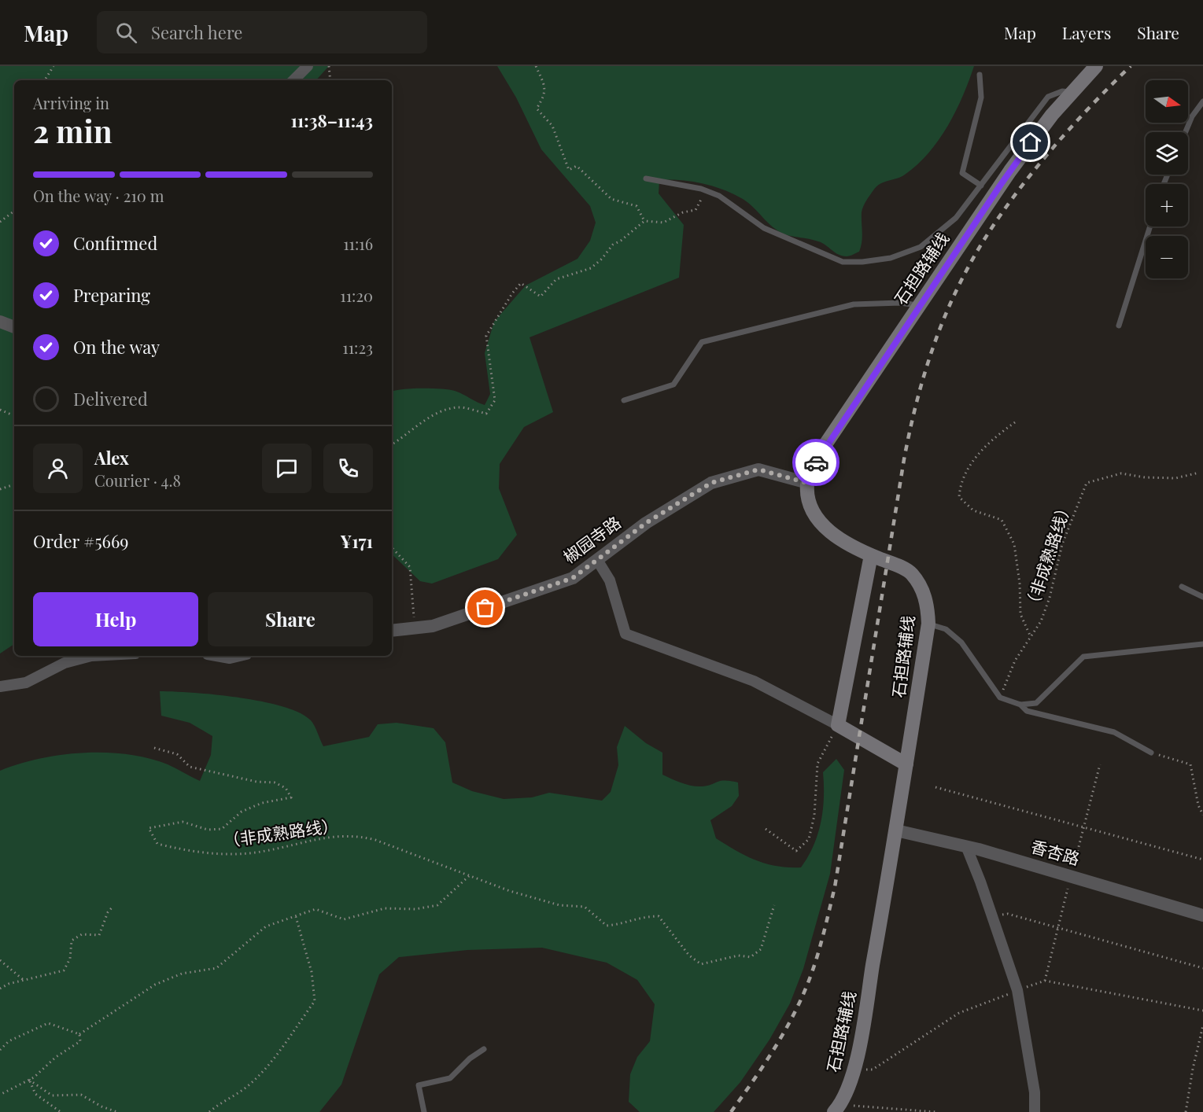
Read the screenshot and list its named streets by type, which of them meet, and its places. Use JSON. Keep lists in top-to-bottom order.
{
  "streets": {
    "main road": ["石担路辅线"],
    "street": ["椒园寺路", "香杏路"],
    "path": ["（非成熟路线）"]
  },
  "crossings": [
    ["石担路辅线", "椒园寺路"],
    ["石担路辅线", "香杏路"]
  ],
  "north": "right",
  "page": {
    "header": "Map",
    "search": "Search here",
    "nav": ["Map", "Layers", "Share"],
    "map_buttons": ["+", "−"],
    "heading": ["2 min", "Arriving in", "11:38–11:43"],
    "panel": [
      "Alex",
      "Courier · 4.8",
      "Order #5669",
      "¥171"
    ],
    "bar": "On the way · 210 m",
    "list": [
      ["Confirmed", "11:16"],
      ["Preparing", "11:20"],
      ["On the way", "11:23"],
      "Delivered"
    ],
    "buttons": ["Help", "Share"]
  }
}
